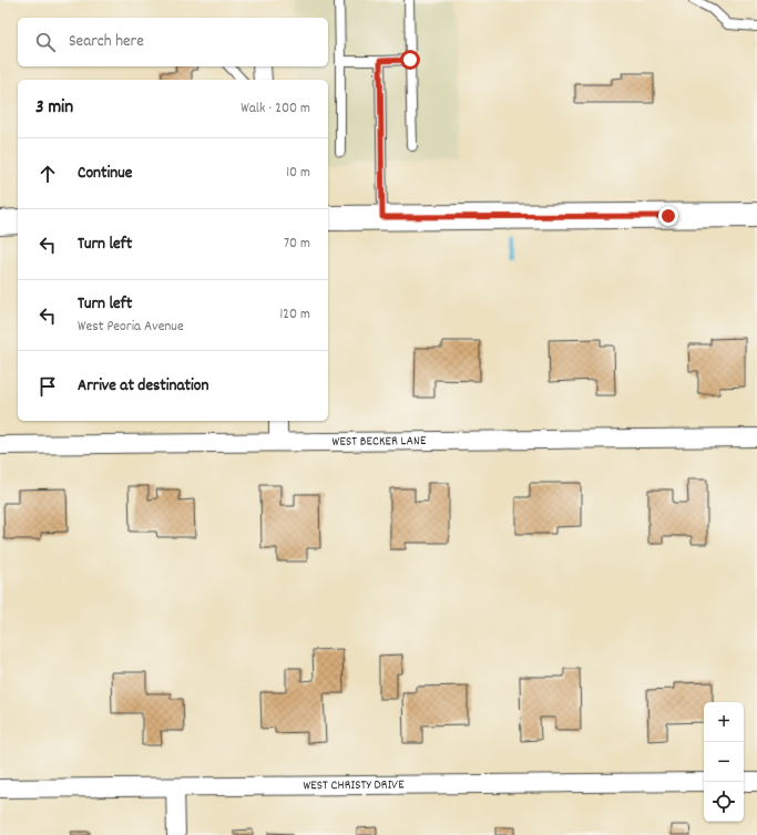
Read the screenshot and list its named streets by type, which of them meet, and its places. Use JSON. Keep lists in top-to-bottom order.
{
  "streets": {
    "street": ["WEST BECKER LANE", "WEST CHRISTY DRIVE"]
  },
  "page": {
    "search": "Search here",
    "heading": ["3 min", "Walk · 200 m"],
    "list": [
      ["Continue", "10 m"],
      ["Turn left", "70 m"],
      ["Turn left", "West Peoria Avenue", "120 m"],
      "Arrive at destination"
    ],
    "map_buttons": ["+", "−"]
  }
}
